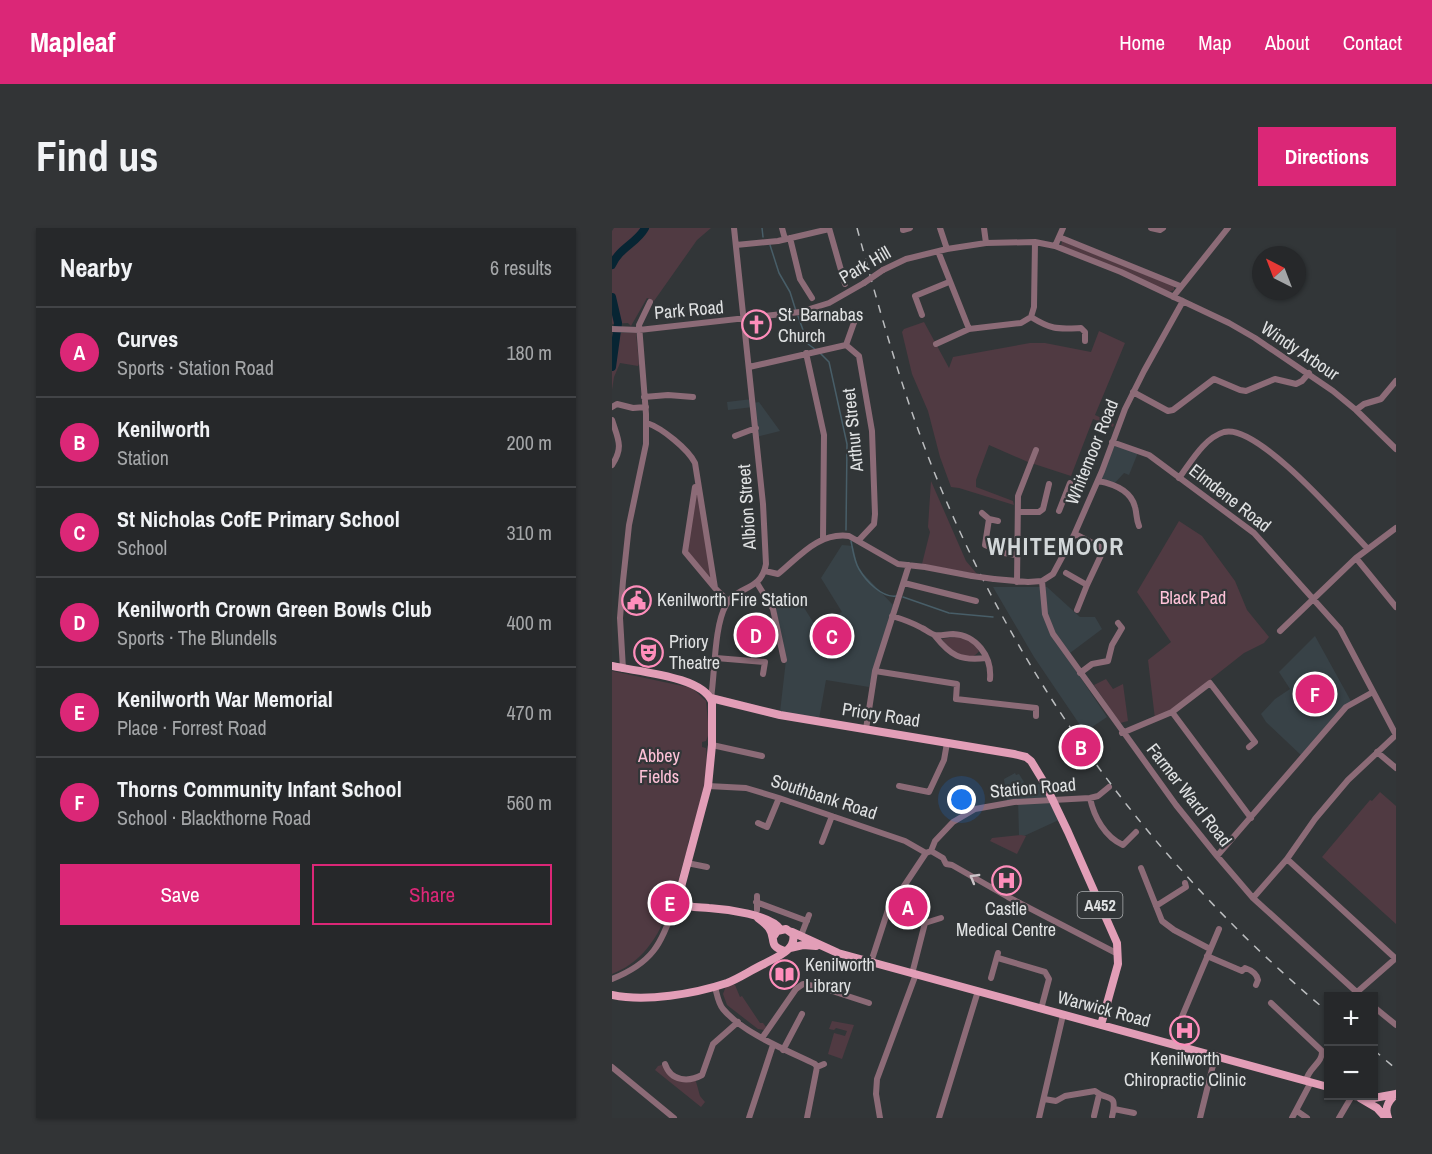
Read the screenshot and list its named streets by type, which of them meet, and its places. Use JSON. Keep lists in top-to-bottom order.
{
  "streets": {
    "main road": ["Priory Road", "A452", "Warwick Road"],
    "street": [
      "Park Hill",
      "Park Road",
      "Windy Arbour",
      "Arthur Street",
      "Whitemoor Road",
      "Elmdene Road",
      "Albion Street",
      "Station Road",
      "Farmer Ward Road",
      "Southbank Road"
    ]
  },
  "crossings": [
    ["Park Hill", "Park Road"],
    ["Park Hill", "Windy Arbour"],
    ["Park Hill", "Albion Street"],
    ["Park Road", "Albion Street"],
    ["Windy Arbour", "Whitemoor Road"],
    ["Whitemoor Road", "Elmdene Road"],
    ["Whitemoor Road", "Farmer Ward Road"],
    ["Priory Road", "Station Road"],
    ["Priory Road", "A452"],
    ["Station Road", "Southbank Road"],
    ["Station Road", "A452"],
    ["Station Road", "Warwick Road"],
    ["Southbank Road", "A452"]
  ],
  "one_way": ["Southbank Road"],
  "districts": ["WHITEMOOR"],
  "parks": ["Black Pad", "Abbey Fields"],
  "places": {
    "church": ["St. Barnabas Church"],
    "public building": ["Kenilworth Fire Station"],
    "theatre": ["Priory Theatre"],
    "hospital": ["Castle Medical Centre", "Kenilworth Chiropractic Clinic"],
    "library": ["Kenilworth Library"]
  },
  "north": "top left",
  "page": {
    "header": "Mapleaf",
    "nav": [
      "Home",
      "Map",
      "About",
      "Contact"
    ],
    "buttons": [
      "Directions",
      ["Save", "Share"]
    ],
    "title": "Find us",
    "heading": ["Nearby", "6 results"],
    "list": [
      {
        "mark": "A",
        "name": "Curves",
        "note": "Sports · Station Road",
        "value": "180 m"
      },
      {
        "mark": "B",
        "name": "Kenilworth",
        "note": "Station",
        "value": "200 m"
      },
      {
        "mark": "C",
        "name": "St Nicholas CofE Primary School",
        "note": "School",
        "value": "310 m"
      },
      {
        "mark": "D",
        "name": "Kenilworth Crown Green Bowls Club",
        "note": "Sports · The Blundells",
        "value": "400 m"
      },
      {
        "mark": "E",
        "name": "Kenilworth War Memorial",
        "note": "Place · Forrest Road",
        "value": "470 m"
      },
      {
        "mark": "F",
        "name": "Thorns Community Infant School",
        "note": "School · Blackthorne Road",
        "value": "560 m"
      }
    ],
    "pins": [
      "D",
      "C",
      "F",
      "B",
      "E",
      "A"
    ],
    "map_buttons": ["+", "−"]
  }
}
